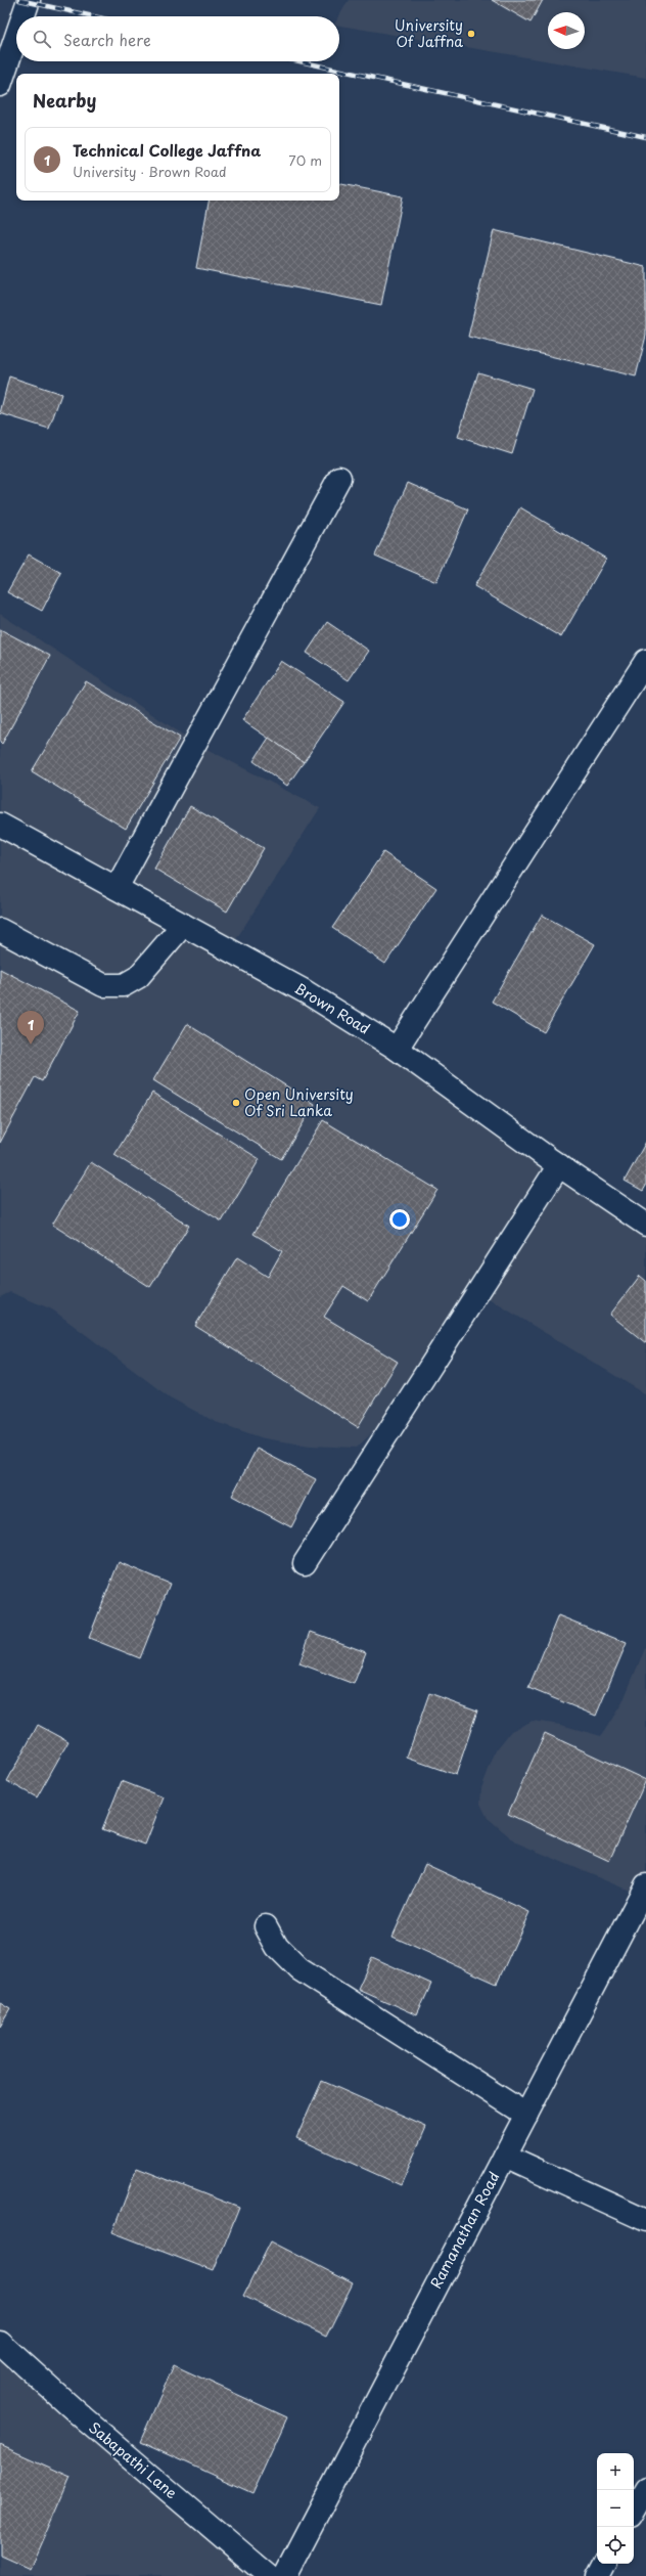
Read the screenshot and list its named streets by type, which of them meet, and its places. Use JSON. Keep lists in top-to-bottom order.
{
  "streets": {
    "street": ["Brown Road", "Ramanathan Road", "Sabapathi Lane"]
  },
  "places": ["University Of Jaffna", "Open University Of Sri Lanka"],
  "north": "left",
  "page": {
    "search": "Search here",
    "heading": "Nearby",
    "list": [
      {
        "mark": "1",
        "name": "Technical College Jaffna",
        "note": "University · Brown Road",
        "value": "70 m"
      }
    ],
    "pins": "1",
    "map_buttons": ["+", "−"]
  }
}
